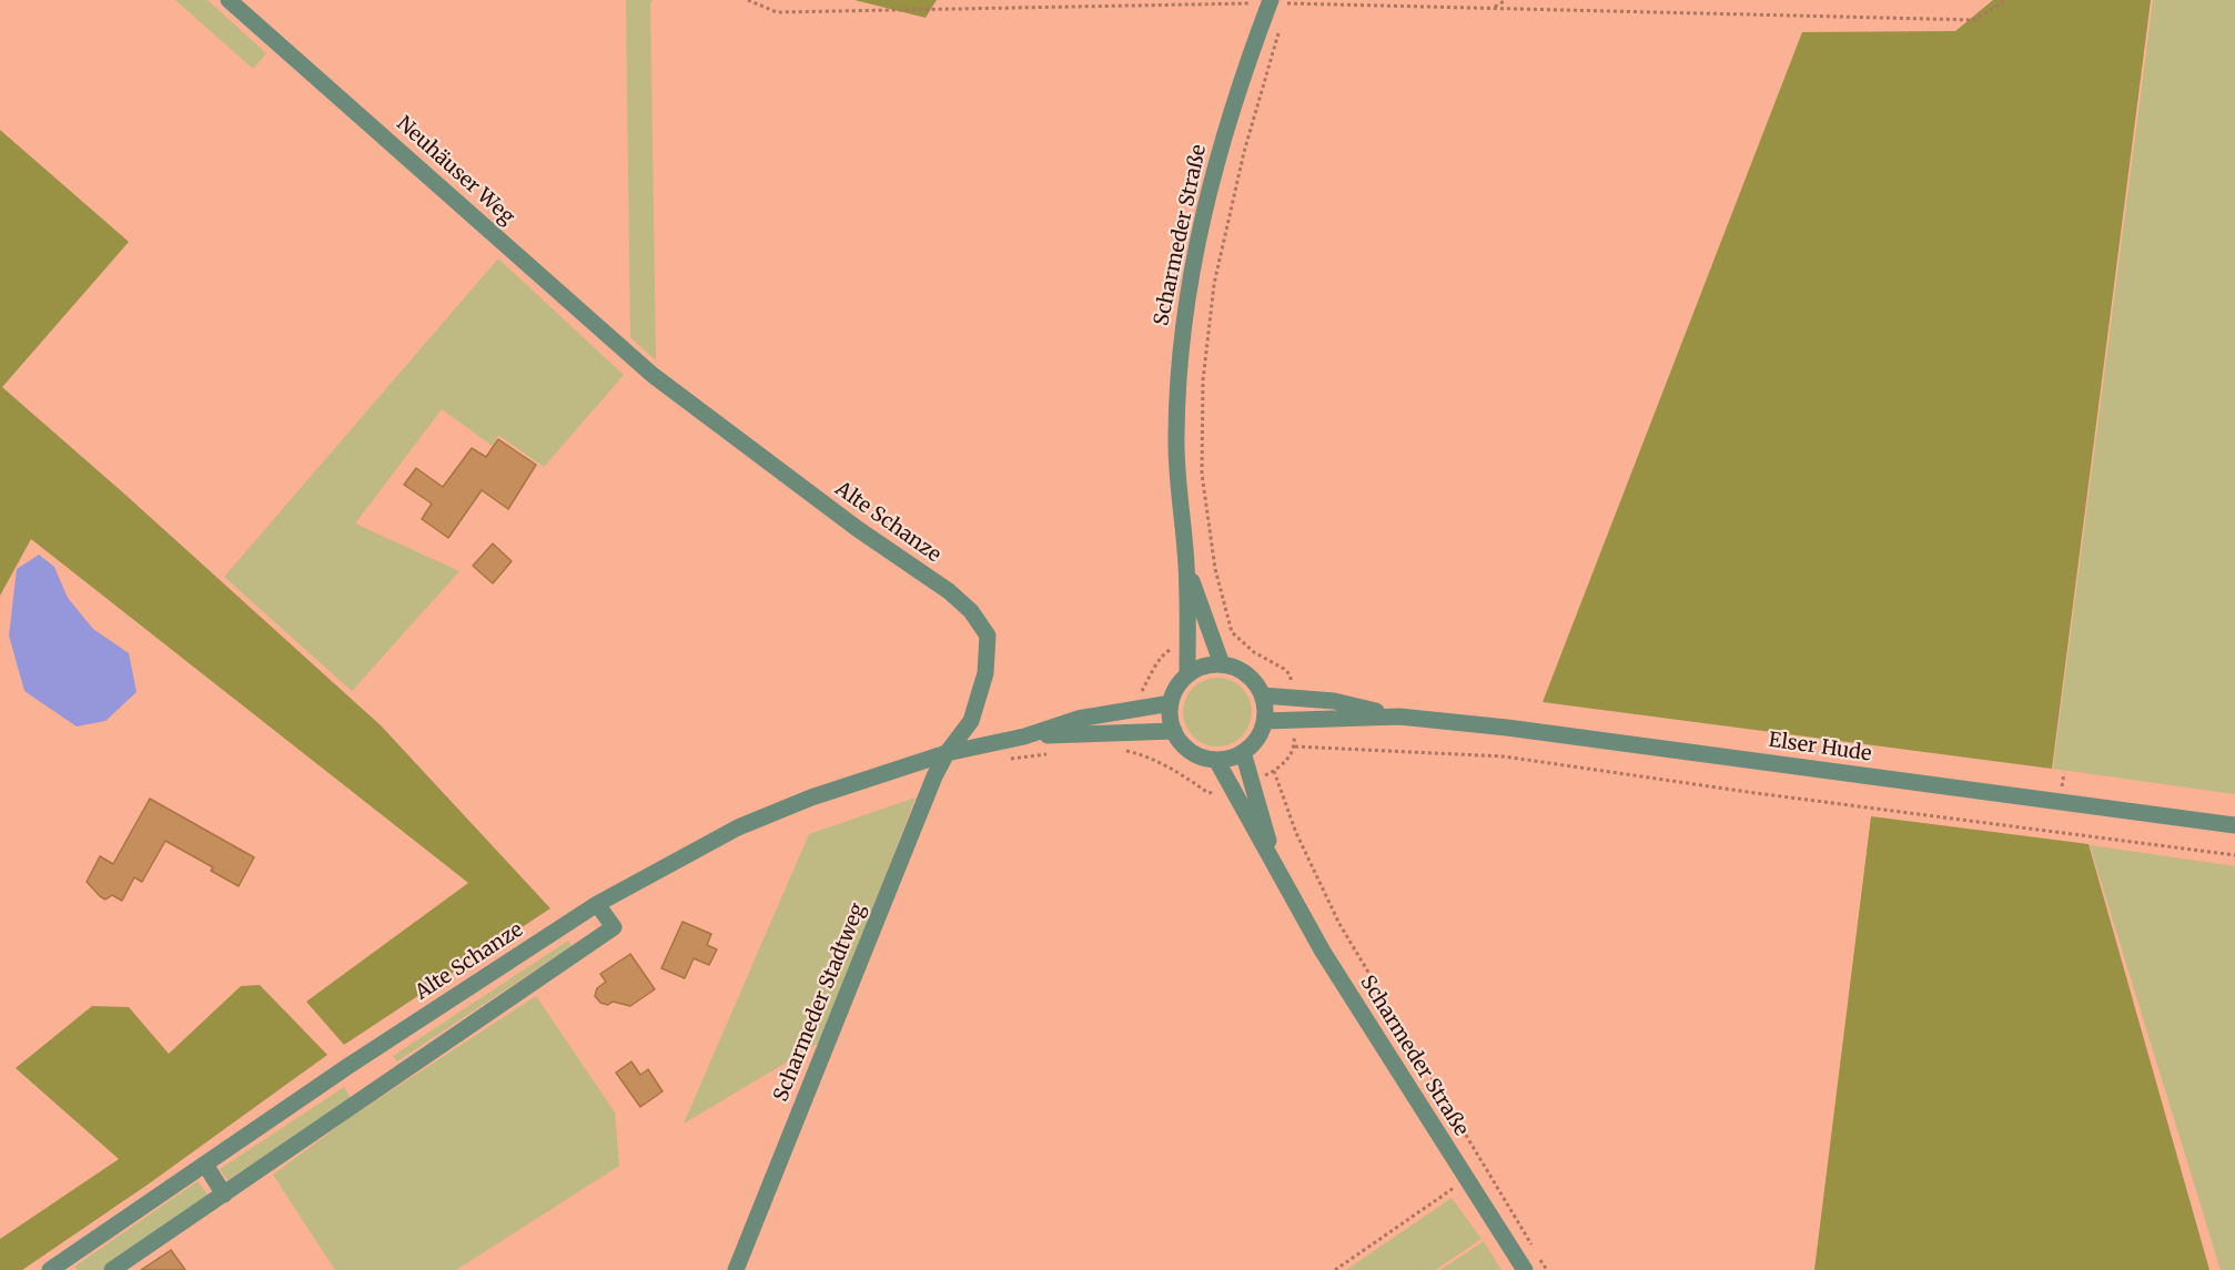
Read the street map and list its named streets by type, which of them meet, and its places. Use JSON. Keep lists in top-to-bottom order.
{
  "streets": {
    "street": [
      "Neuhäuser Weg",
      "Scharmeder Straße",
      "Alte Schanze",
      "Elser Hude",
      "Scharmeder Stadtweg"
    ]
  },
  "crossings": [
    ["Neuhäuser Weg", "Alte Schanze"],
    ["Scharmeder Straße", "Alte Schanze"],
    ["Scharmeder Straße", "Elser Hude"],
    ["Alte Schanze", "Elser Hude"],
    ["Alte Schanze", "Scharmeder Stadtweg"]
  ]
}
